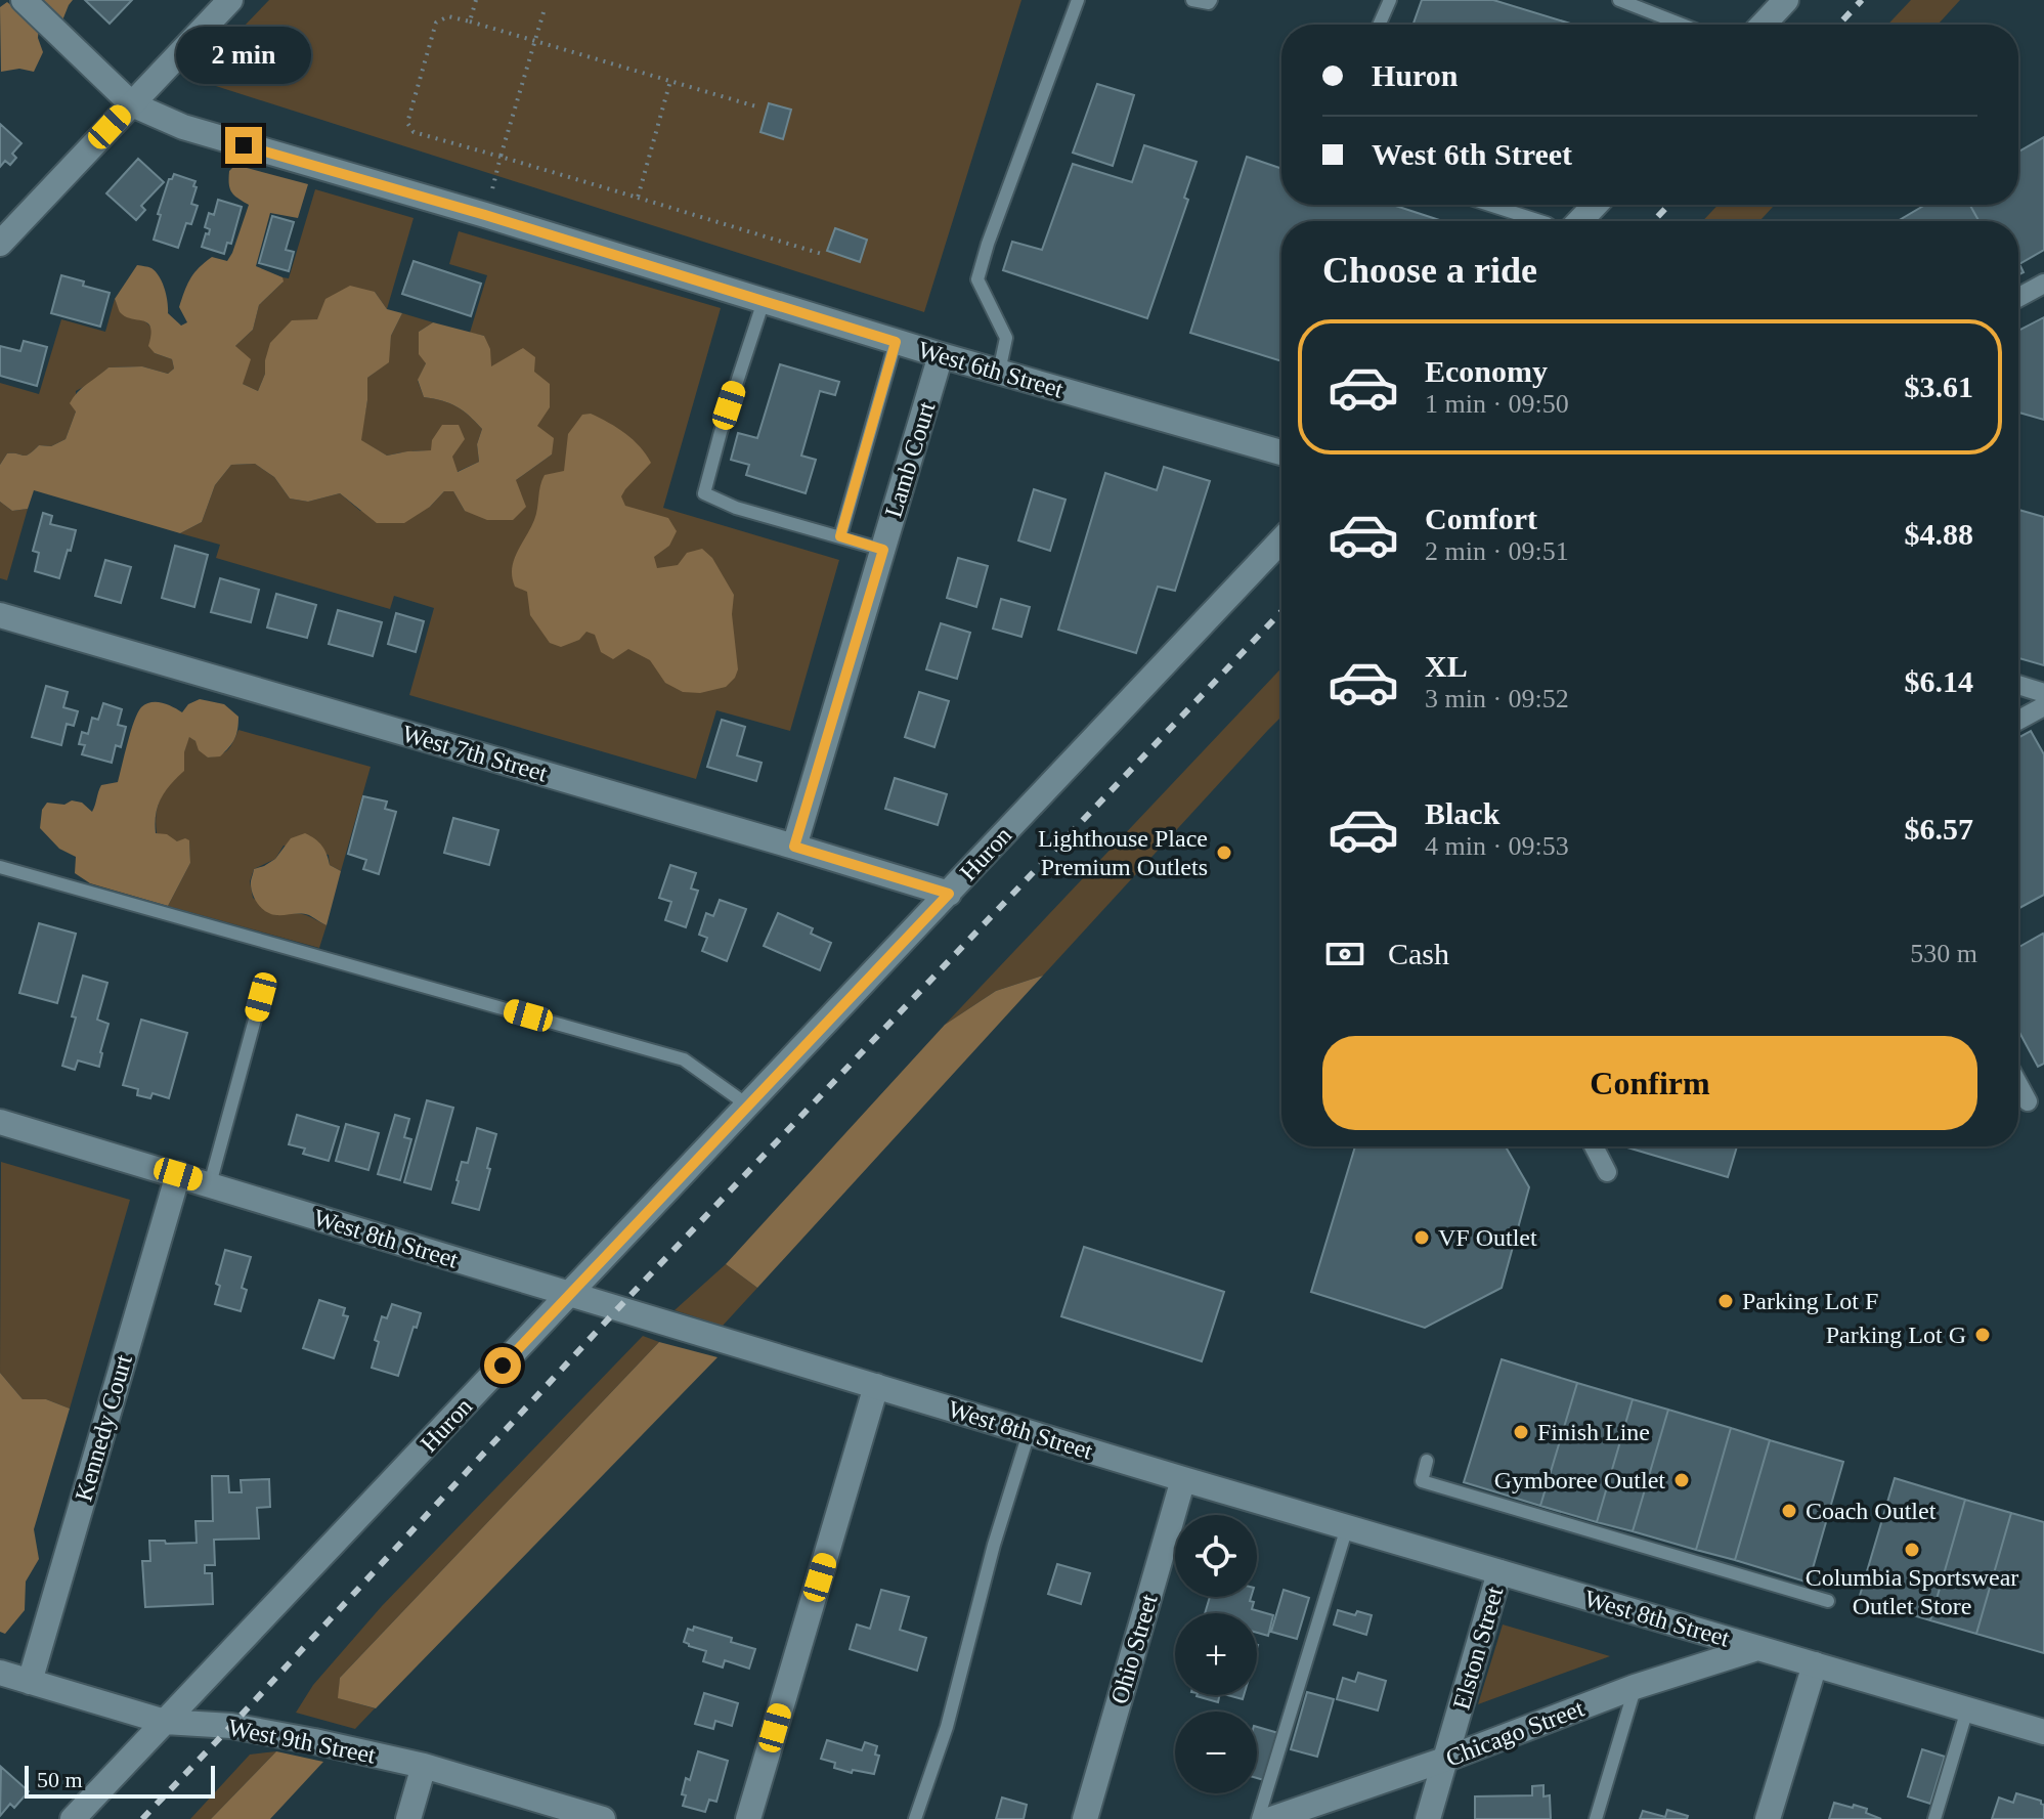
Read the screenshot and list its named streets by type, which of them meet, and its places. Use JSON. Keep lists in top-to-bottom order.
{
  "streets": {
    "street": [
      "West 6th Street",
      "Lamb Court",
      "West 7th Street",
      "Huron",
      "West 8th Street",
      "Kennedy Court",
      "Elston Street",
      "Ohio Street",
      "Chicago Street",
      "West 9th Street"
    ]
  },
  "crossings": [
    ["West 6th Street", "Lamb Court"],
    ["Lamb Court", "West 7th Street"],
    ["West 7th Street", "Huron"],
    ["Huron", "West 8th Street"],
    ["Huron", "West 9th Street"],
    ["West 8th Street", "Kennedy Court"],
    ["West 8th Street", "Elston Street"],
    ["West 8th Street", "Ohio Street"],
    ["West 8th Street", "Chicago Street"],
    ["Kennedy Court", "West 9th Street"],
    ["Elston Street", "Chicago Street"]
  ],
  "places": [
    "Lighthouse Place Premium Outlets",
    "VF Outlet",
    "Parking Lot F",
    "Parking Lot G",
    "Finish Line",
    "Gymboree Outlet",
    "Coach Outlet",
    "Columbia Sportswear Outlet Store"
  ],
  "scale_bar": "50 m",
  "page": {
    "banner": ["Huron", "West 6th Street"],
    "bubble": "2 min",
    "heading": "Choose a ride",
    "list": [
      {
        "name": "Economy",
        "note": "1 min · 09:50",
        "value": "$3.61"
      },
      {
        "name": "Comfort",
        "note": "2 min · 09:51",
        "value": "$4.88"
      },
      {
        "name": "XL",
        "note": "3 min · 09:52",
        "value": "$6.14"
      },
      {
        "name": "Black",
        "note": "4 min · 09:53",
        "value": "$6.57"
      }
    ],
    "pay": ["Cash", "530 m"],
    "buttons": "Confirm",
    "map_buttons": ["+", "−"],
    "scale": "50 m"
  }
}
